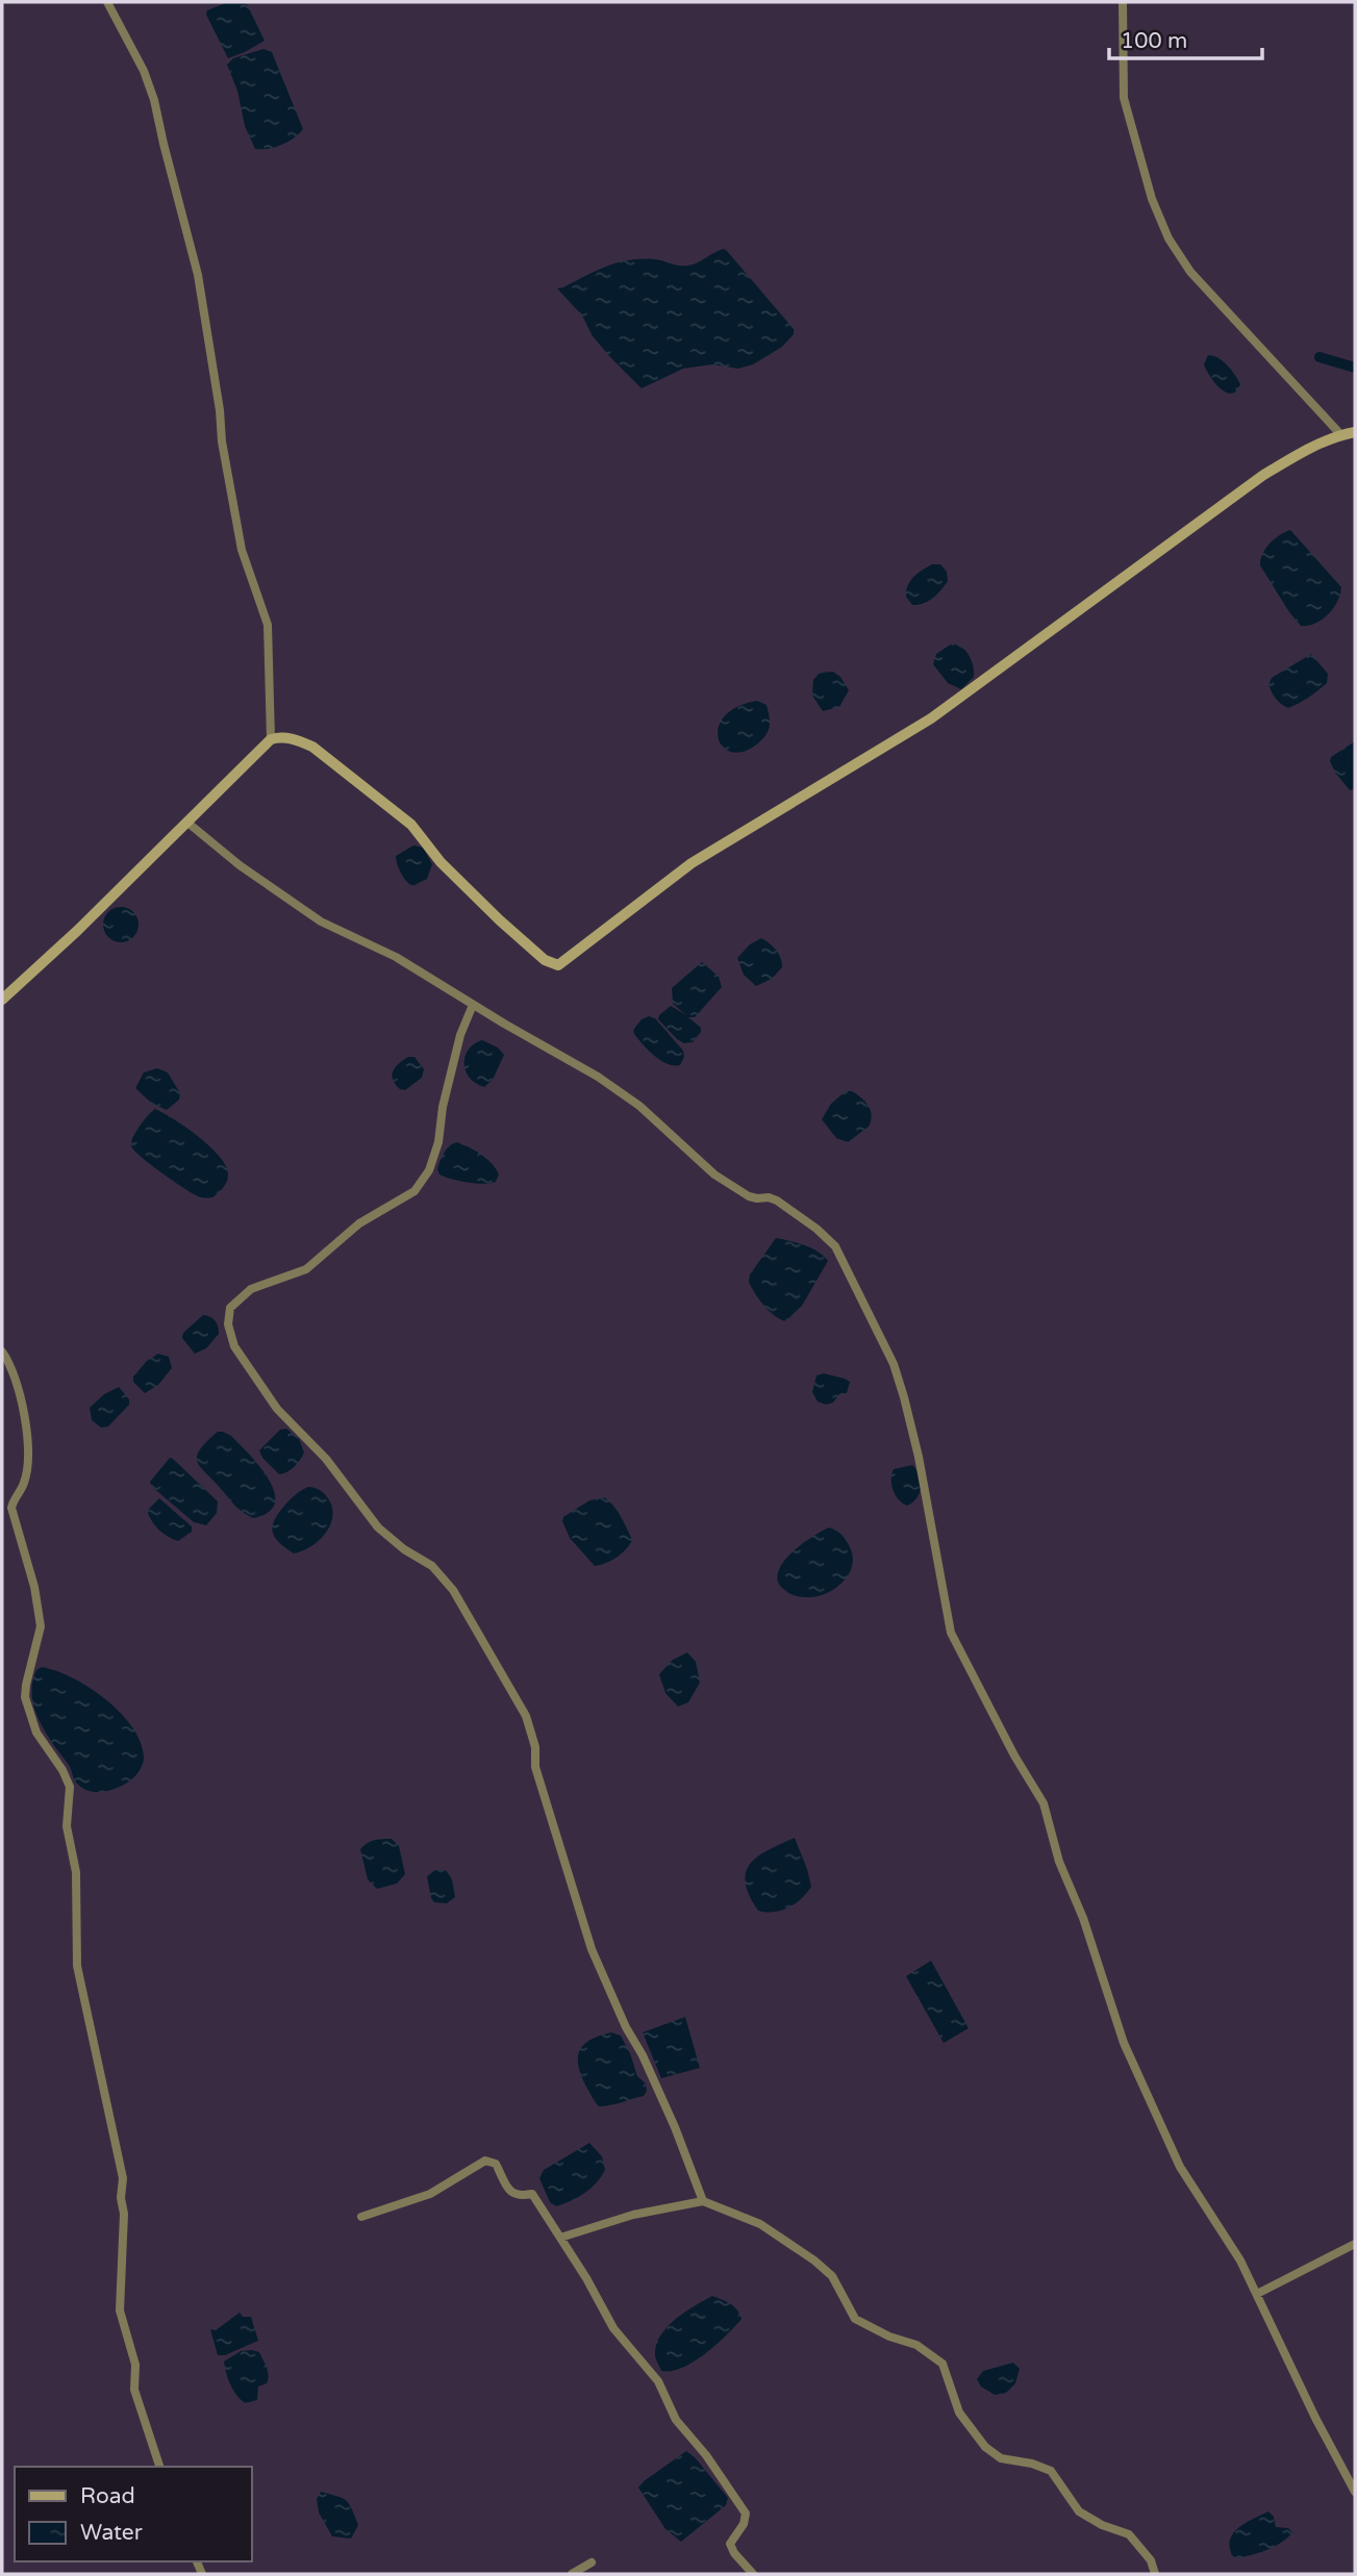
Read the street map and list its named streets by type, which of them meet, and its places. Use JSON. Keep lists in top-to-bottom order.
{
  "legend": ["Road", "Water"],
  "scale_bar": "100 m"
}
